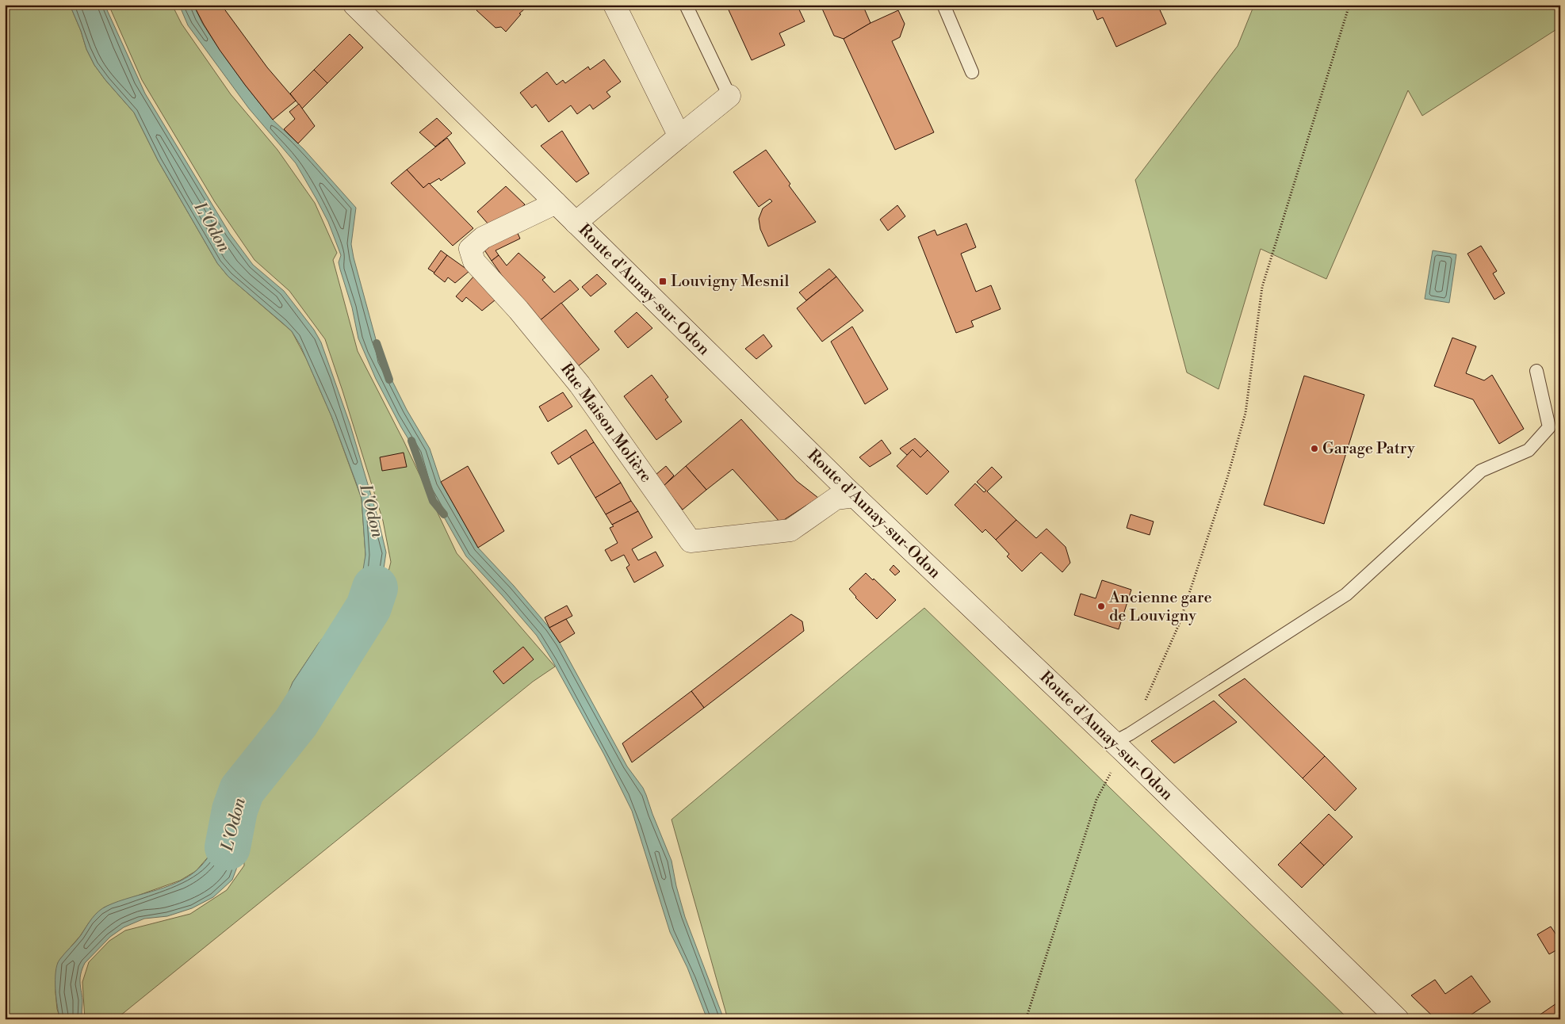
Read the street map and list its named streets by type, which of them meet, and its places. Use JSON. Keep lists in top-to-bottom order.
{
  "streets": {
    "street": ["Route d'Aunay-sur-Odon", "Rue Maison Molière"]
  },
  "crossings": [
    ["Route d'Aunay-sur-Odon", "Rue Maison Molière"]
  ],
  "water": ["L'Odon"],
  "places": {
    "transit": ["Louvigny Mesnil"],
    "other": ["Garage Patry", "Ancienne gare de Louvigny"]
  }
}
